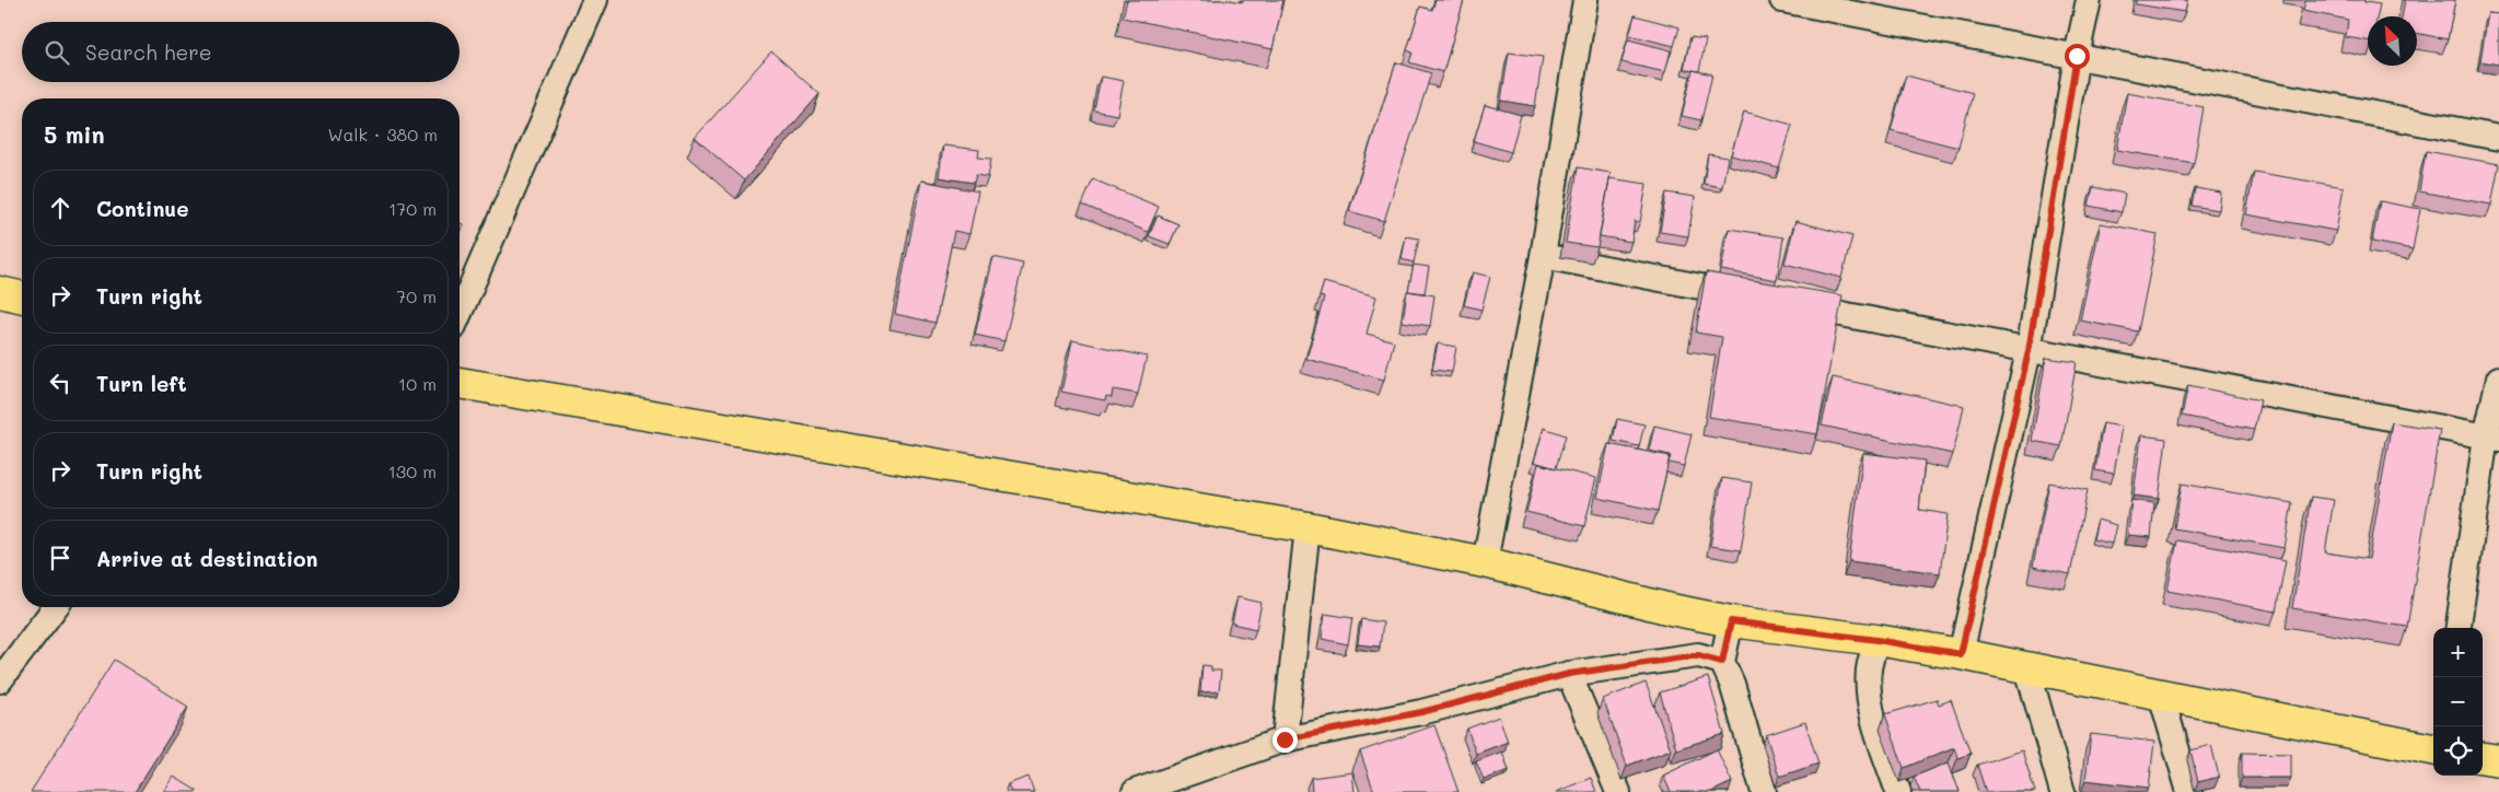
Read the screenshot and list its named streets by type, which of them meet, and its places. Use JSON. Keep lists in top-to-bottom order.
{
  "north": "top left",
  "page": {
    "search": "Search here",
    "heading": ["5 min", "Walk · 380 m"],
    "list": [
      ["Continue", "170 m"],
      ["Turn right", "70 m"],
      ["Turn left", "10 m"],
      ["Turn right", "130 m"],
      "Arrive at destination"
    ],
    "map_buttons": ["+", "−"]
  }
}
